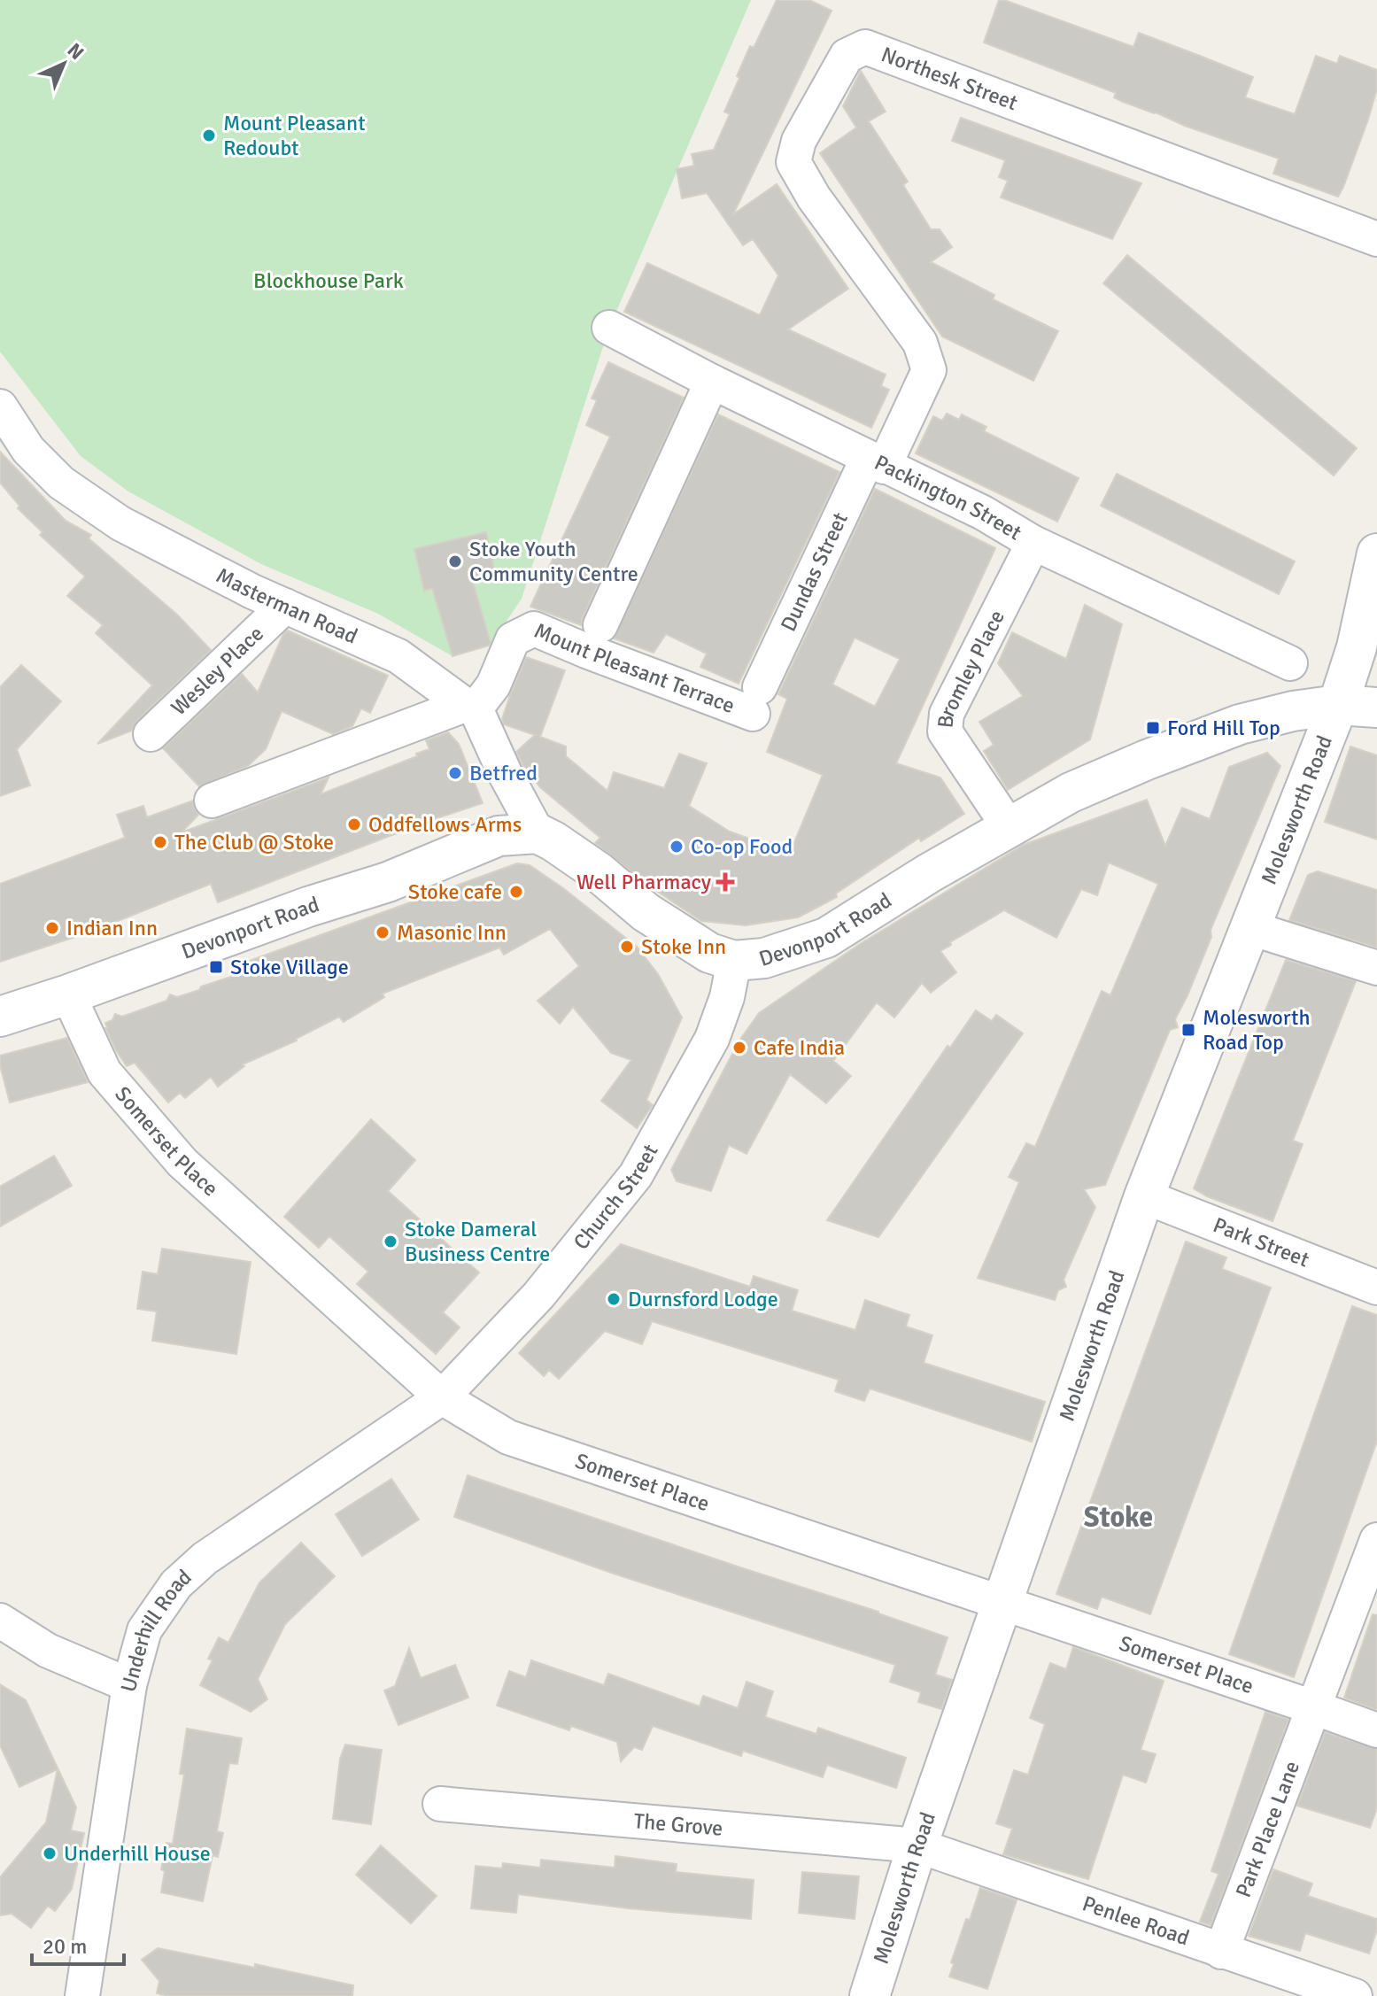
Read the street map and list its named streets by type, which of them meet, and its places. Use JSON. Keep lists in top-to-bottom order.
{
  "streets": {
    "street": [
      "Northesk Street",
      "Packington Street",
      "Dundas Street",
      "Masterman Road",
      "Wesley Place",
      "Bromley Place",
      "Mount Pleasant Terrace",
      "Molesworth Road",
      "Devonport Road",
      "Somerset Place",
      "Church Street",
      "Park Street",
      "Underhill Road",
      "The Grove",
      "Park Place Lane",
      "Penlee Road"
    ]
  },
  "crossings": [
    ["Northesk Street", "Packington Street"],
    ["Northesk Street", "Dundas Street"],
    ["Packington Street", "Dundas Street"],
    ["Packington Street", "Bromley Place"],
    ["Dundas Street", "Mount Pleasant Terrace"],
    ["Masterman Road", "Wesley Place"],
    ["Masterman Road", "Mount Pleasant Terrace"],
    ["Masterman Road", "Devonport Road"],
    ["Bromley Place", "Devonport Road"],
    ["Molesworth Road", "Devonport Road"],
    ["Molesworth Road", "Somerset Place"],
    ["Molesworth Road", "Park Street"],
    ["Molesworth Road", "The Grove"],
    ["Molesworth Road", "Penlee Road"],
    ["Devonport Road", "Somerset Place"],
    ["Devonport Road", "Church Street"],
    ["Somerset Place", "Church Street"],
    ["Somerset Place", "Underhill Road"],
    ["Somerset Place", "Park Place Lane"],
    ["Church Street", "Underhill Road"],
    ["The Grove", "Penlee Road"],
    ["Park Place Lane", "Penlee Road"]
  ],
  "districts": ["Stoke"],
  "parks": ["Blockhouse Park"],
  "places": {
    "other": [
      "Mount Pleasant Redoubt",
      "Stoke Youth Community Centre",
      "Betfred",
      "Oddfellows Arms",
      "The Club @ Stoke",
      "Co-op Food",
      "Stoke cafe",
      "Indian Inn",
      "Masonic Inn",
      "Stoke Inn",
      "Cafe India",
      "Stoke Dameral Business Centre",
      "Durnsford Lodge",
      "Underhill House"
    ],
    "transit": ["Ford Hill Top", "Stoke Village", "Molesworth Road Top"],
    "health": ["Well Pharmacy"]
  },
  "scale_bar": "20 m",
  "north": "top right"
}
